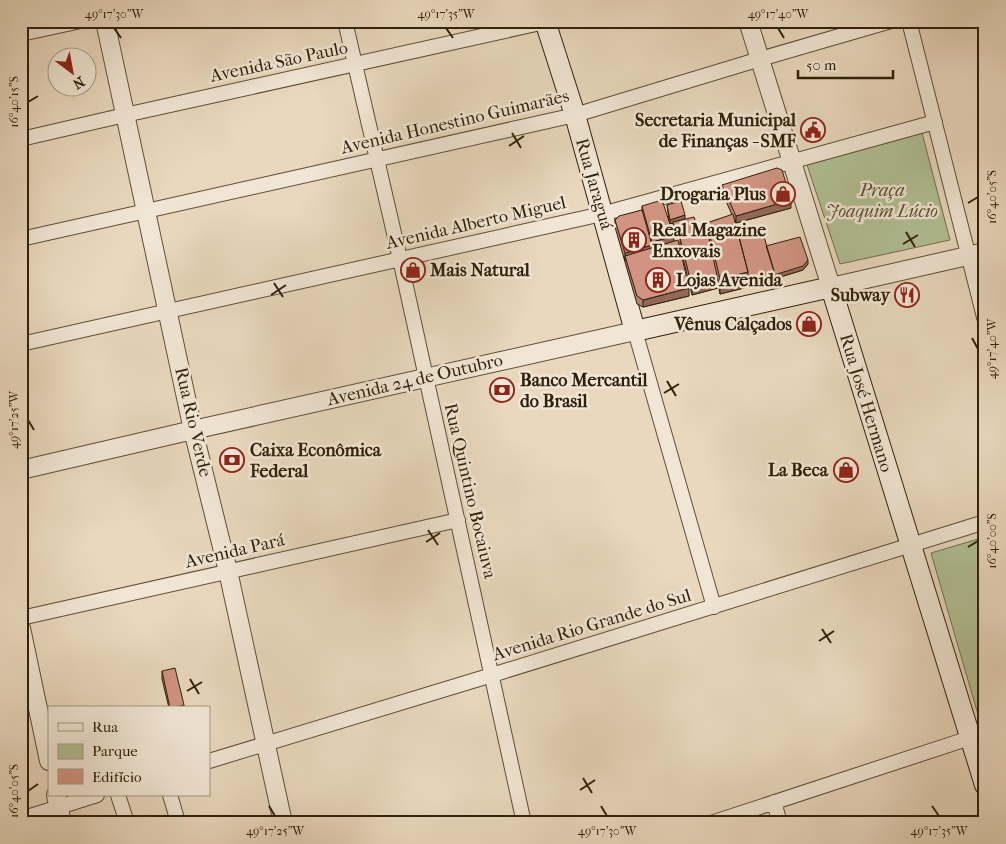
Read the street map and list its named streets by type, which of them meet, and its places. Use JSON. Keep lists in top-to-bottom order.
{
  "streets": {
    "main road": ["Rua Jaraguá", "Avenida 24 de Outubro", "Rua José Hermano"],
    "street": [
      "Avenida São Paulo",
      "Avenida Honestino Guimarães",
      "Avenida Alberto Miguel",
      "Rua Rio Verde",
      "Rua Quintino Bocaiuva",
      "Avenida Pará",
      "Avenida Rio Grande do Sul"
    ]
  },
  "crossings": [
    ["Avenida São Paulo", "Rua Jaraguá"],
    ["Avenida São Paulo", "Rua Rio Verde"],
    ["Avenida São Paulo", "Rua Quintino Bocaiuva"],
    ["Avenida Honestino Guimarães", "Rua Jaraguá"],
    ["Avenida Honestino Guimarães", "Rua José Hermano"],
    ["Avenida Honestino Guimarães", "Rua Rio Verde"],
    ["Avenida Honestino Guimarães", "Rua Quintino Bocaiuva"],
    ["Rua Jaraguá", "Avenida Alberto Miguel"],
    ["Rua Jaraguá", "Avenida 24 de Outubro"],
    ["Rua Jaraguá", "Avenida Rio Grande do Sul"],
    ["Avenida Alberto Miguel", "Rua José Hermano"],
    ["Avenida Alberto Miguel", "Rua Rio Verde"],
    ["Avenida Alberto Miguel", "Rua Quintino Bocaiuva"],
    ["Avenida 24 de Outubro", "Rua José Hermano"],
    ["Avenida 24 de Outubro", "Rua Rio Verde"],
    ["Avenida 24 de Outubro", "Rua Quintino Bocaiuva"],
    ["Rua José Hermano", "Avenida Rio Grande do Sul"],
    ["Rua Rio Verde", "Avenida Pará"],
    ["Rua Rio Verde", "Avenida Rio Grande do Sul"],
    ["Rua Quintino Bocaiuva", "Avenida Pará"],
    ["Rua Quintino Bocaiuva", "Avenida Rio Grande do Sul"]
  ],
  "parks": ["Praça Joaquim Lúcio"],
  "places": {
    "public building": ["Secretaria Municipal de Finanças - SMF"],
    "shop": [
      "Drogaria Plus",
      "Mais Natural",
      "Vênus Calçados",
      "La Beca"
    ],
    "building": ["Real Magazine Enxovais", "Lojas Avenida"],
    "restaurant": ["Subway"],
    "bank": ["Banco Mercantil do Brasil", "Caixa Econômica Federal"]
  },
  "legend": ["Rua", "Parque", "Edifício"],
  "scale_bar": "50 m",
  "north": "bottom right",
  "coordinates": [
    "49°17'30\"W",
    "49°17'35\"W",
    "49°17'40\"W",
    "16°40'15\"S",
    "16°40'05\"S",
    "49°17'25\"W",
    "16°40'00\"S"
  ]
}
